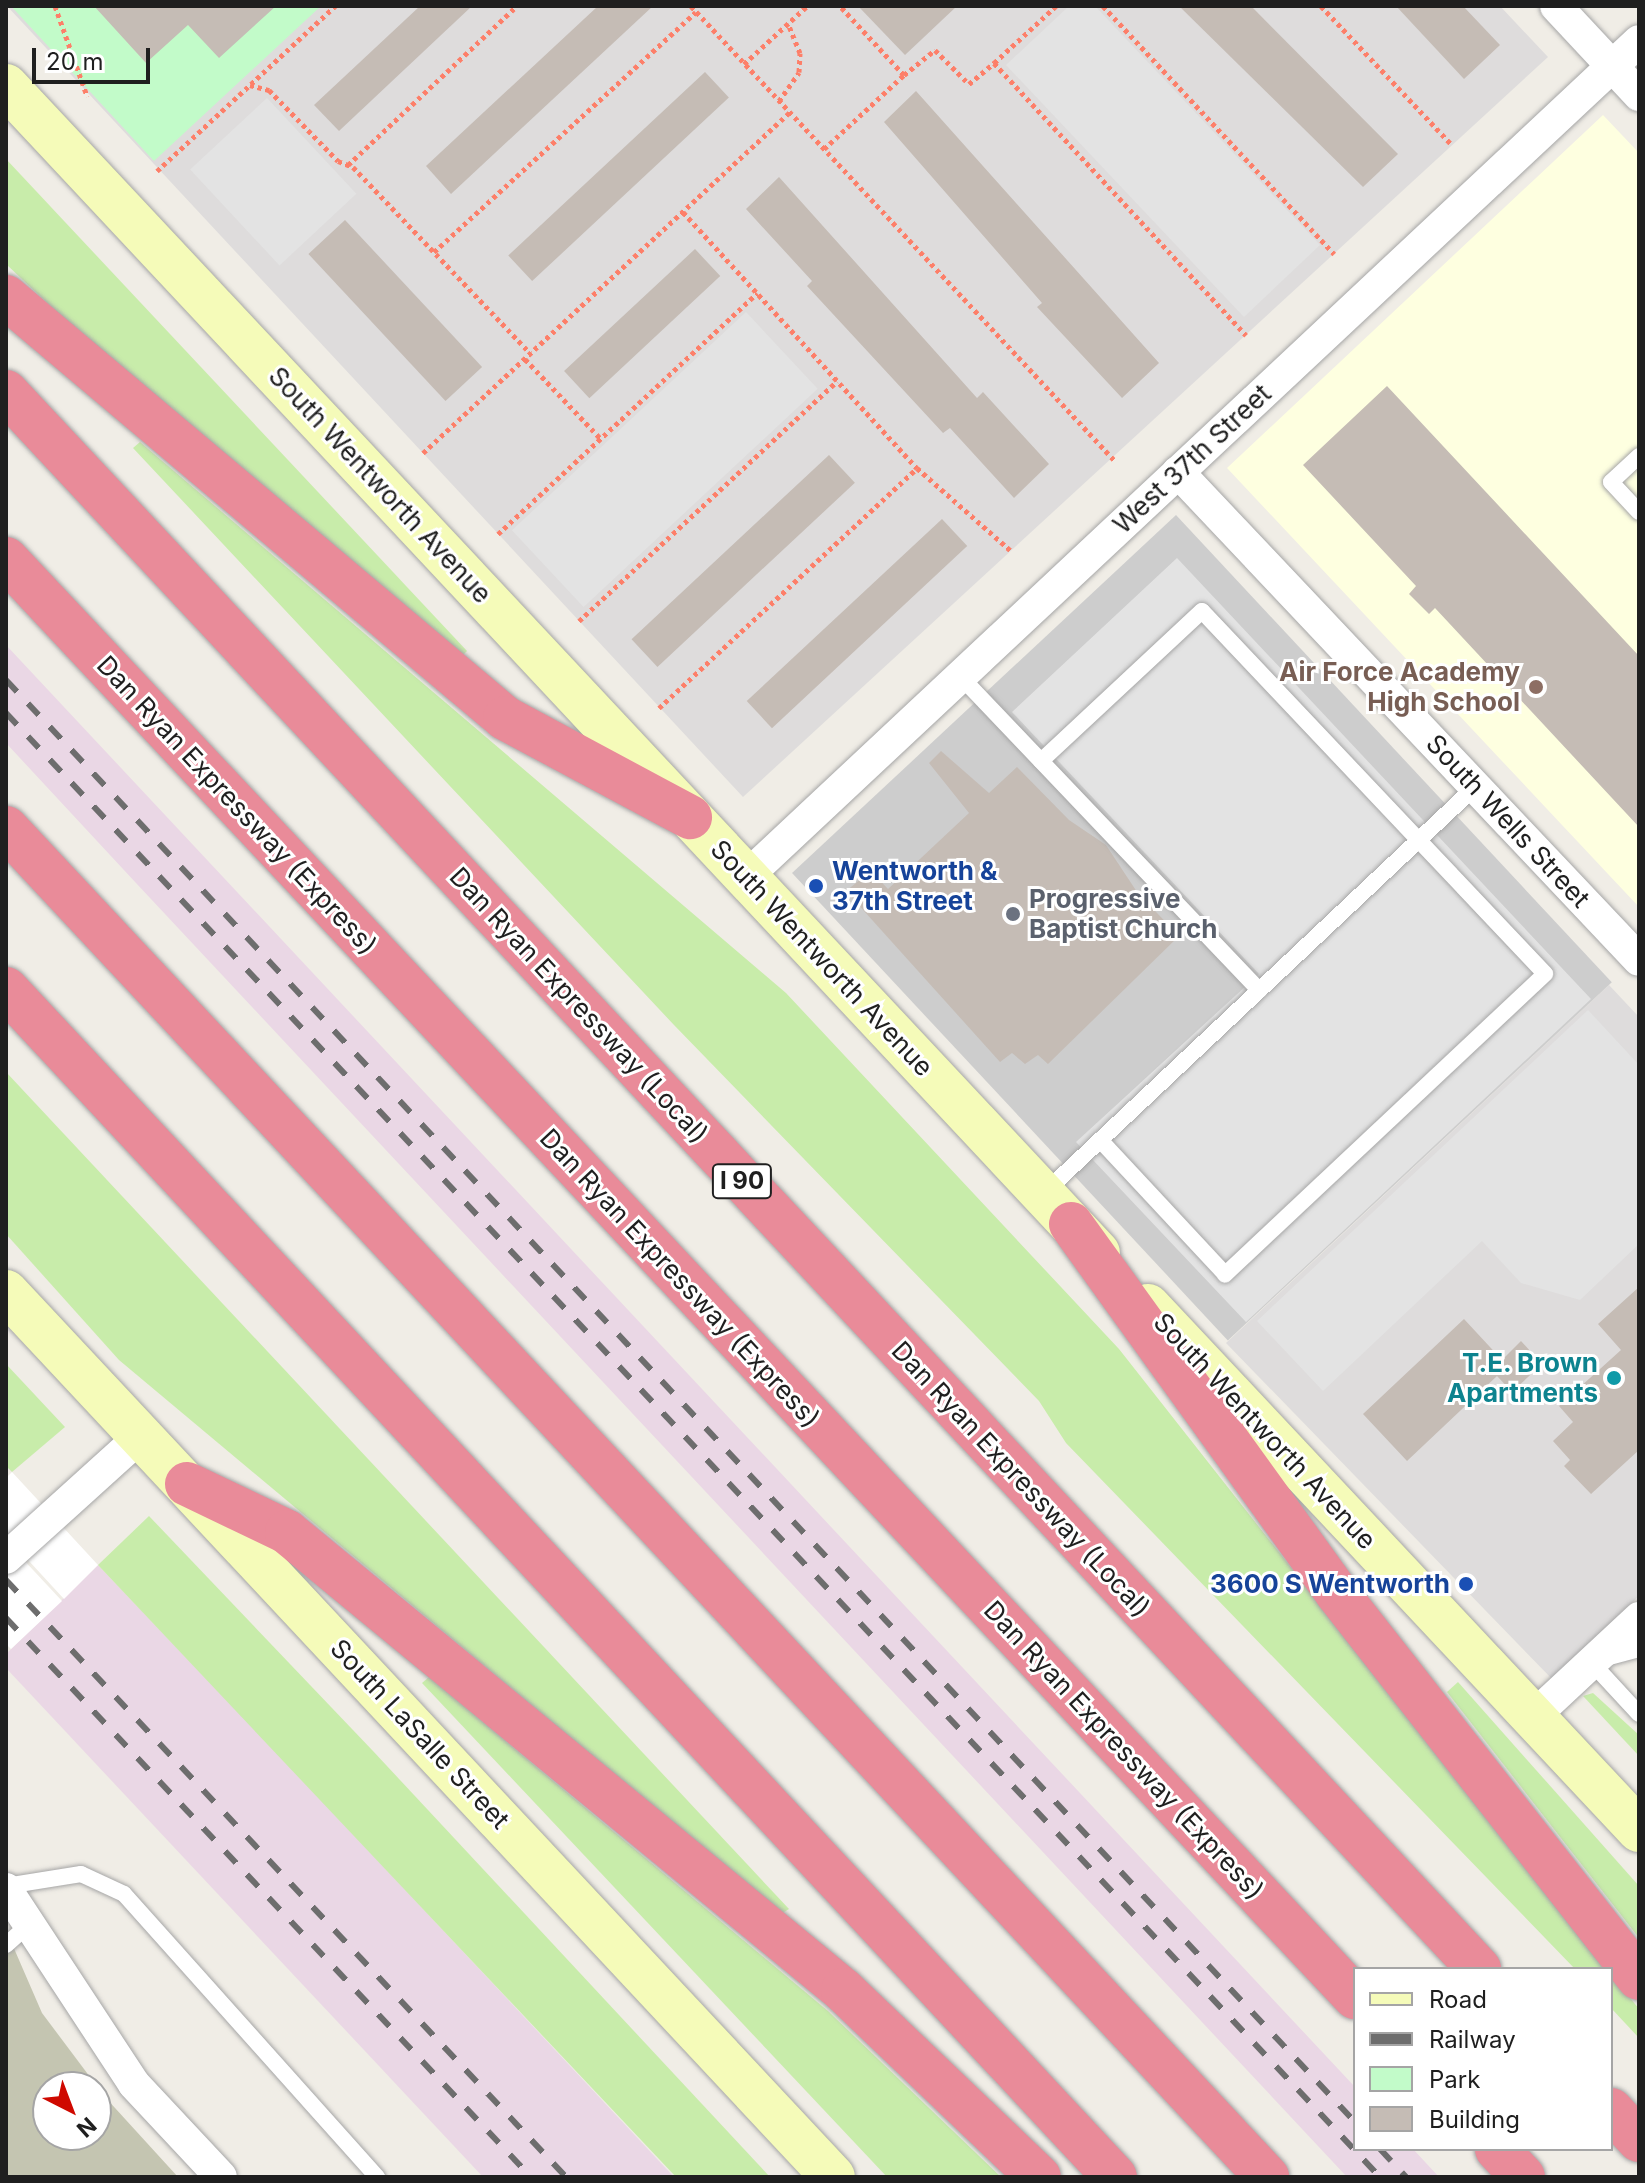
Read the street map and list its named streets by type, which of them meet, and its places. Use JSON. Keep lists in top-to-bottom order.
{
  "streets": {
    "highway": ["Dan Ryan Expressway (Express)", "Dan Ryan Expressway (Local)", "I 90"],
    "main road": ["South Wentworth Avenue", "South LaSalle Street"],
    "street": ["West 37th Street", "South Wells Street"]
  },
  "crossings": [
    ["West 37th Street", "South Wentworth Avenue"],
    ["West 37th Street", "South Wells Street"]
  ],
  "places": [
    "Air Force Academy High School",
    "Wentworth & 37th Street",
    "Progressive Baptist Church",
    "T.E. Brown Apartments",
    "3600 S Wentworth"
  ],
  "legend": [
    "Road",
    "Railway",
    "Park",
    "Building"
  ],
  "scale_bar": "20 m",
  "north": "bottom right"
}
